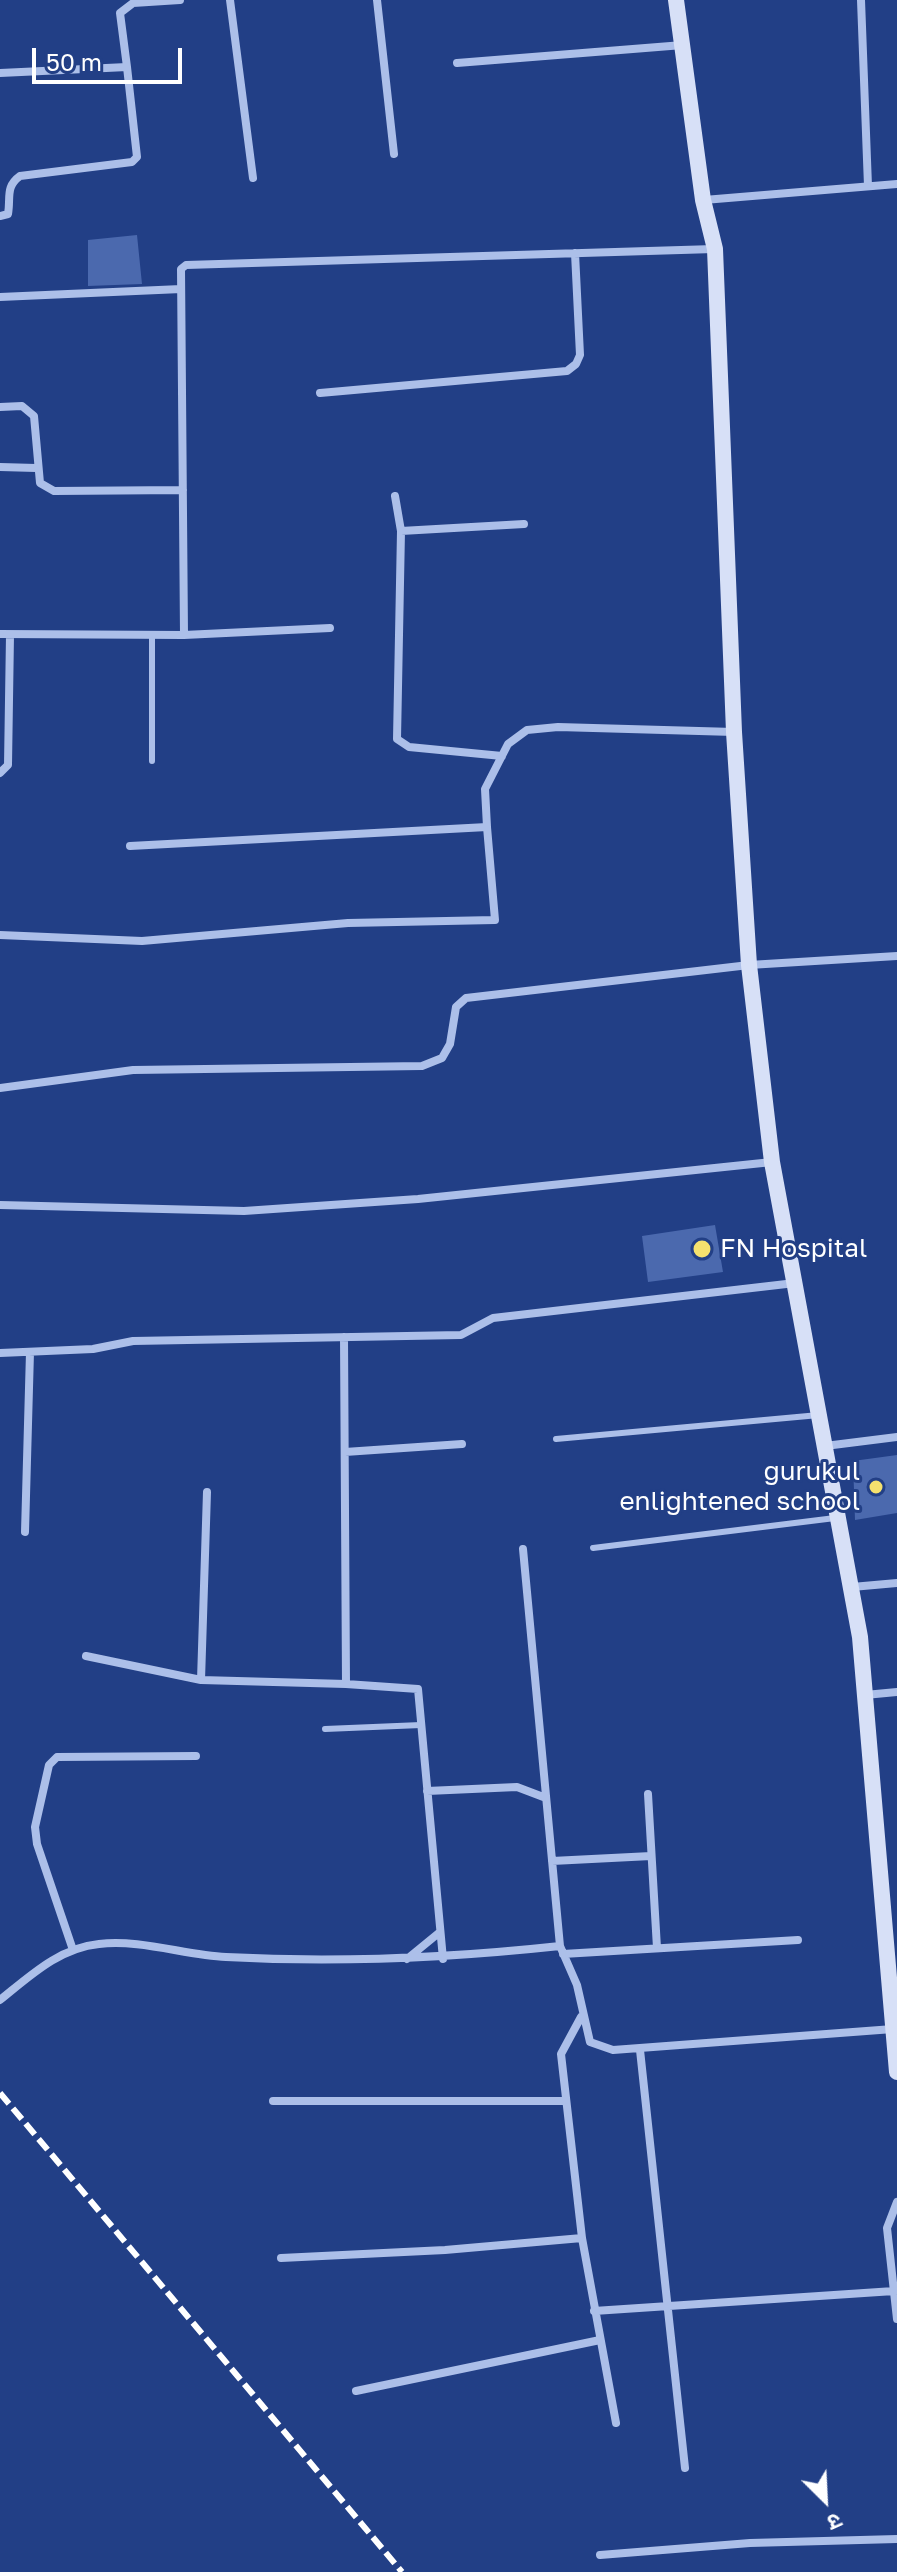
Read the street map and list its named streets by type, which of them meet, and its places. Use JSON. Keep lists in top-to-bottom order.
{
  "places": ["FN Hospital", "gurukul enlightened school"],
  "scale_bar": "50 m",
  "north": "bottom right"
}
